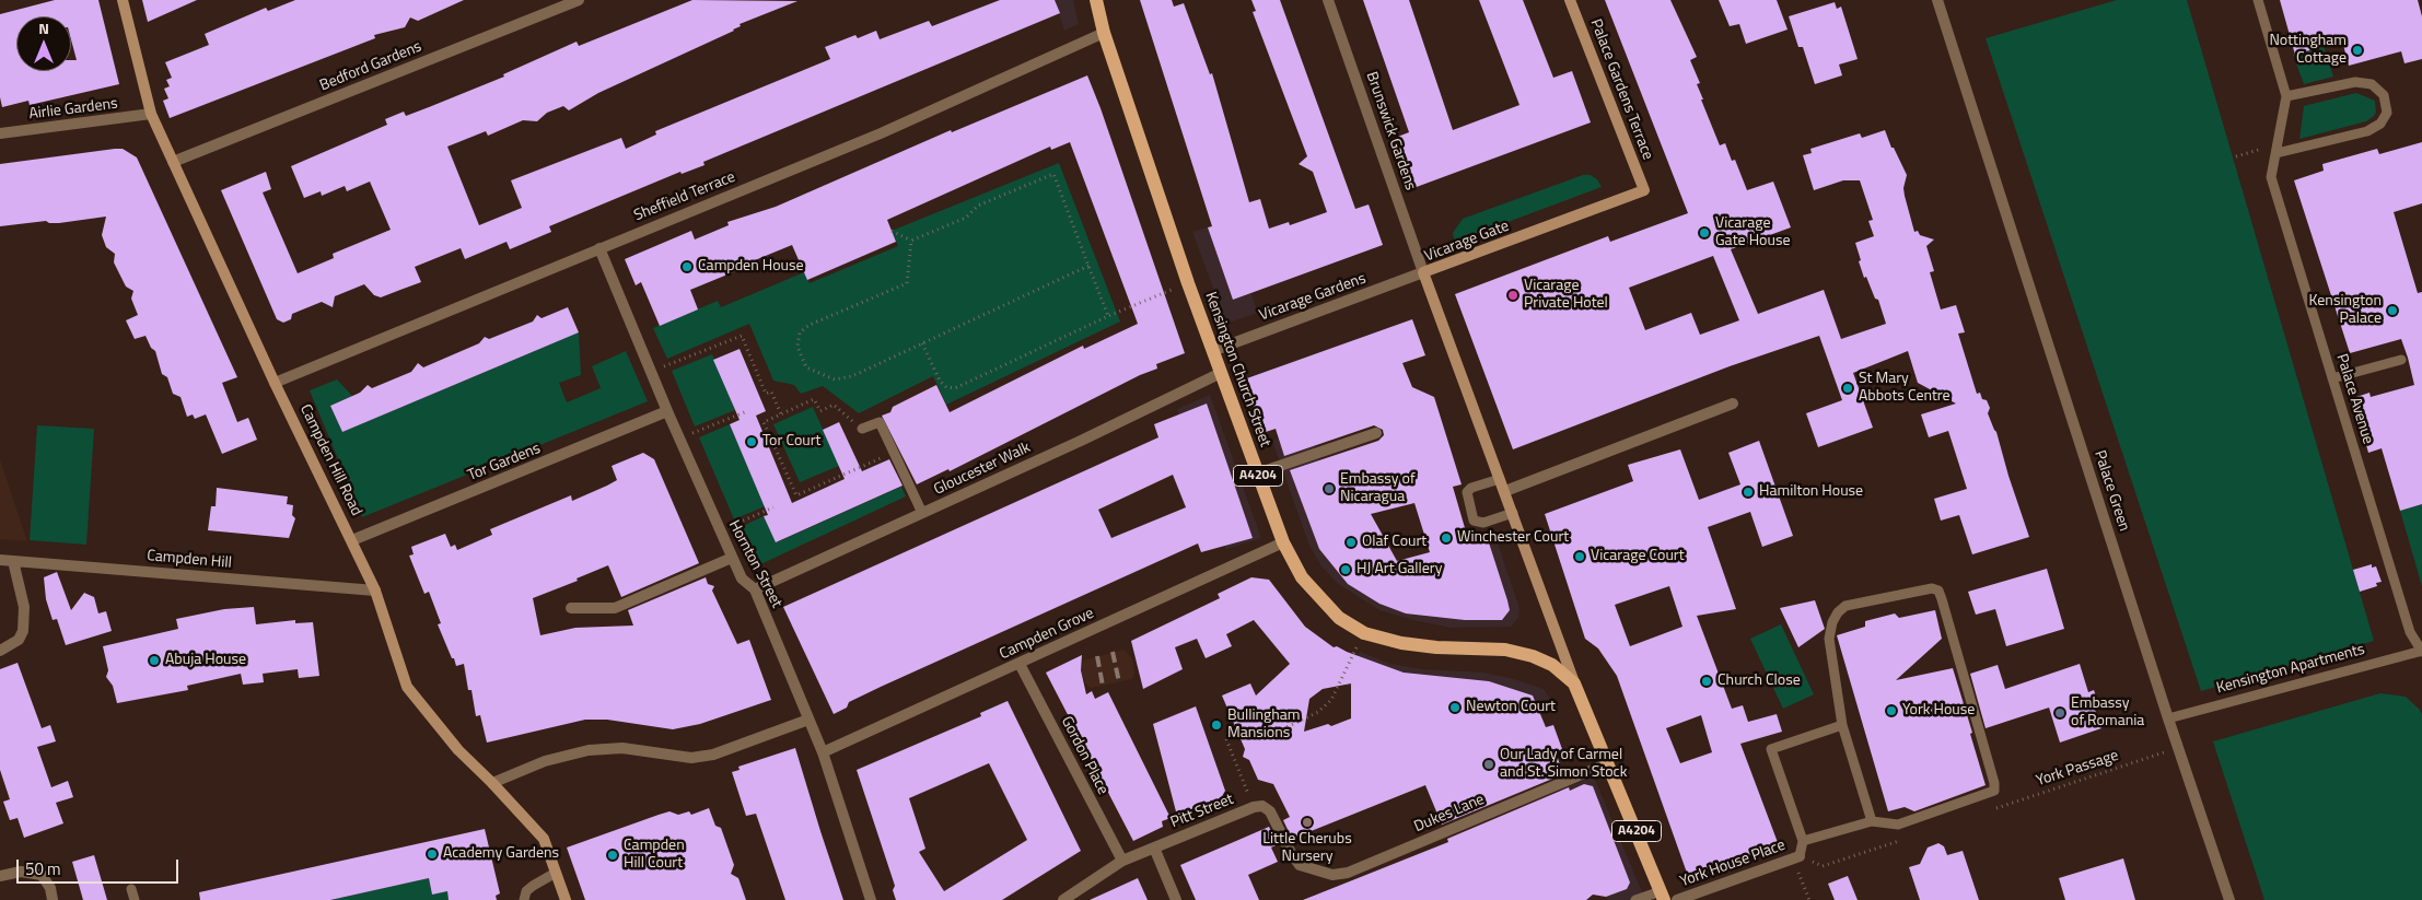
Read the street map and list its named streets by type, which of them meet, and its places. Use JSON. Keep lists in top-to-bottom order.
{
  "streets": {
    "main road": ["Kensington Church Street", "A4204"],
    "street": [
      "Bedford Gardens",
      "Palace Gardens Terrace",
      "Airlie Gardens",
      "Brunswick Gardens",
      "Sheffield Terrace",
      "Vicarage Gate",
      "Vicarage Gardens",
      "Campden Hill Road",
      "Tor Gardens",
      "Gloucester Walk",
      "Palace Green",
      "Campden Hill",
      "Hornton Street",
      "Campden Grove",
      "Gordon Place",
      "Pitt Street",
      "Dukes Lane",
      "York House Place"
    ],
    "lane": ["Palace Avenue", "Kensington Apartments"],
    "path": ["York Passage"]
  },
  "crossings": [
    ["Bedford Gardens", "Campden Hill Road"],
    ["Palace Gardens Terrace", "Vicarage Gate"],
    ["Airlie Gardens", "Campden Hill Road"],
    ["Brunswick Gardens", "Vicarage Gate"],
    ["Brunswick Gardens", "Vicarage Gardens"],
    ["Sheffield Terrace", "Kensington Church Street"],
    ["Sheffield Terrace", "Campden Hill Road"],
    ["Sheffield Terrace", "Hornton Street"],
    ["Vicarage Gate", "Vicarage Gardens"],
    ["Vicarage Gate", "Kensington Church Street"],
    ["Vicarage Gardens", "Kensington Church Street"],
    ["Kensington Church Street", "Gloucester Walk"],
    ["Kensington Church Street", "Campden Grove"],
    ["Kensington Church Street", "Dukes Lane"],
    ["Palace Avenue", "Kensington Apartments"],
    ["Campden Hill Road", "Tor Gardens"],
    ["Campden Hill Road", "Campden Hill"],
    ["Tor Gardens", "Hornton Street"],
    ["Gloucester Walk", "Hornton Street"],
    ["Palace Green", "Kensington Apartments"],
    ["Hornton Street", "Campden Grove"],
    ["Campden Grove", "Gordon Place"],
    ["Gordon Place", "Pitt Street"],
    ["Pitt Street", "Dukes Lane"]
  ],
  "places": [
    "Nottingham Cottage",
    "Vicarage Gate House",
    "Campden House",
    "Vicarage Private Hotel",
    "Kensington Palace",
    "St Mary Abbots Centre",
    "Tor Court",
    "Embassy of Nicaragua",
    "Hamilton House",
    "Winchester Court",
    "Olaf Court",
    "Vicarage Court",
    "HJ Art Gallery",
    "Abuja House",
    "Church Close",
    "Newton Court",
    "York House",
    "Embassy of Romania",
    "Bullingham Mansions",
    "Our Lady of Carmel and St. Simon Stock",
    "Little Cherubs Nursery",
    "Academy Gardens",
    "Campden Hill Court"
  ],
  "scale_bar": "50 m",
  "north": "top"
}
